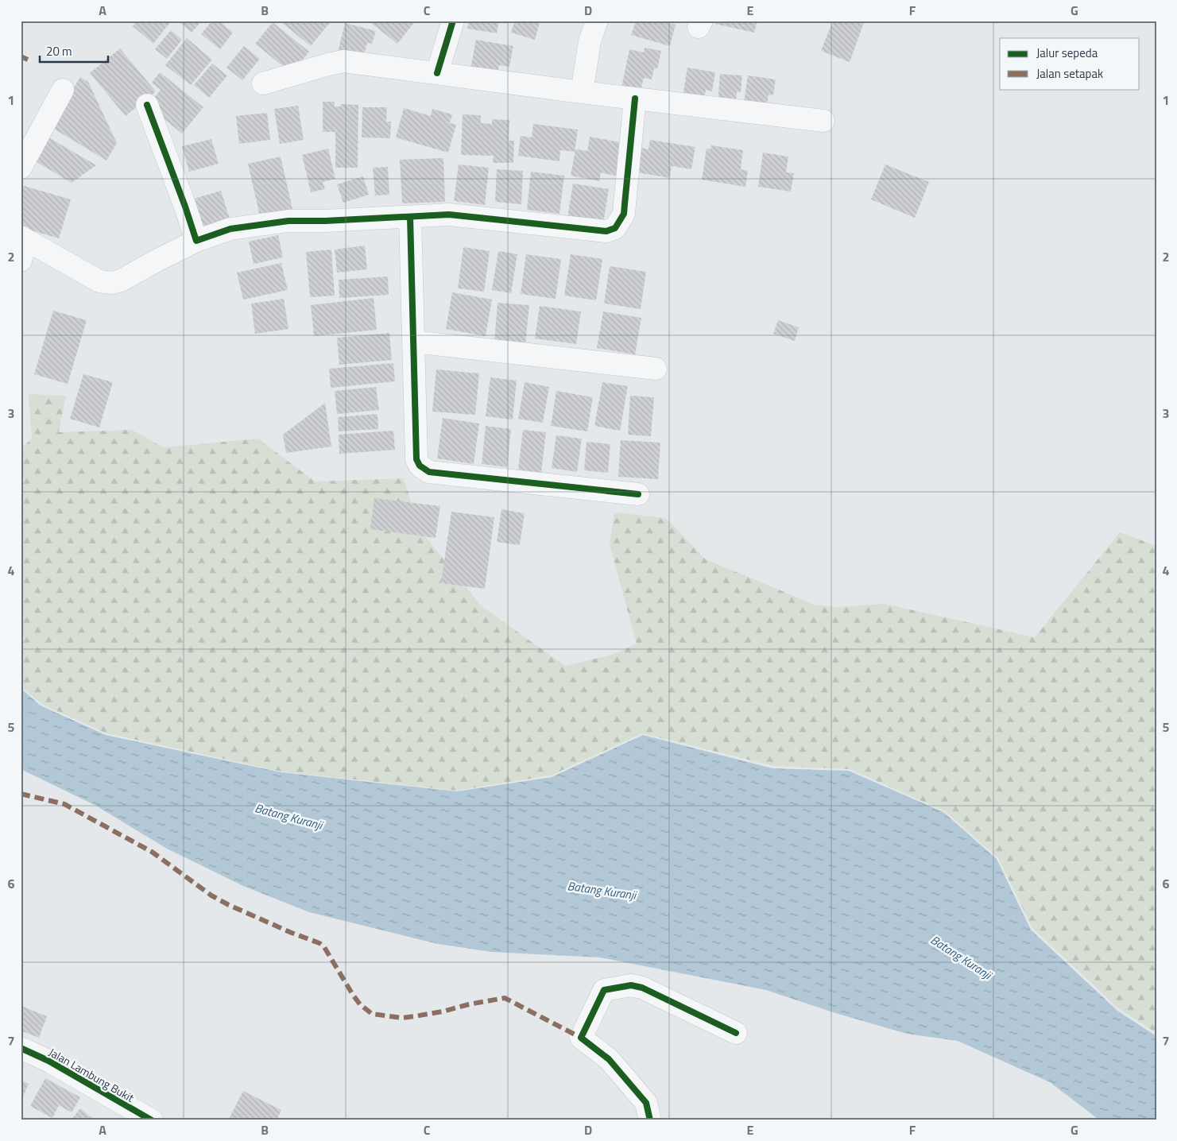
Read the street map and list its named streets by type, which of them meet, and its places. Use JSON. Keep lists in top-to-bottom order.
{
  "streets": {
    "street": ["Jalan Lambung Bukit"]
  },
  "water": ["Batang Kuranji"],
  "legend": ["Jalur sepeda", "Jalan setapak"],
  "scale_bar": "20 m",
  "grid": {
    "columns": [
      "A",
      "B",
      "C",
      "D",
      "E",
      "F",
      "G"
    ],
    "rows": [
      "1",
      "2",
      "3",
      "4",
      "5",
      "6",
      "7"
    ]
  }
}
